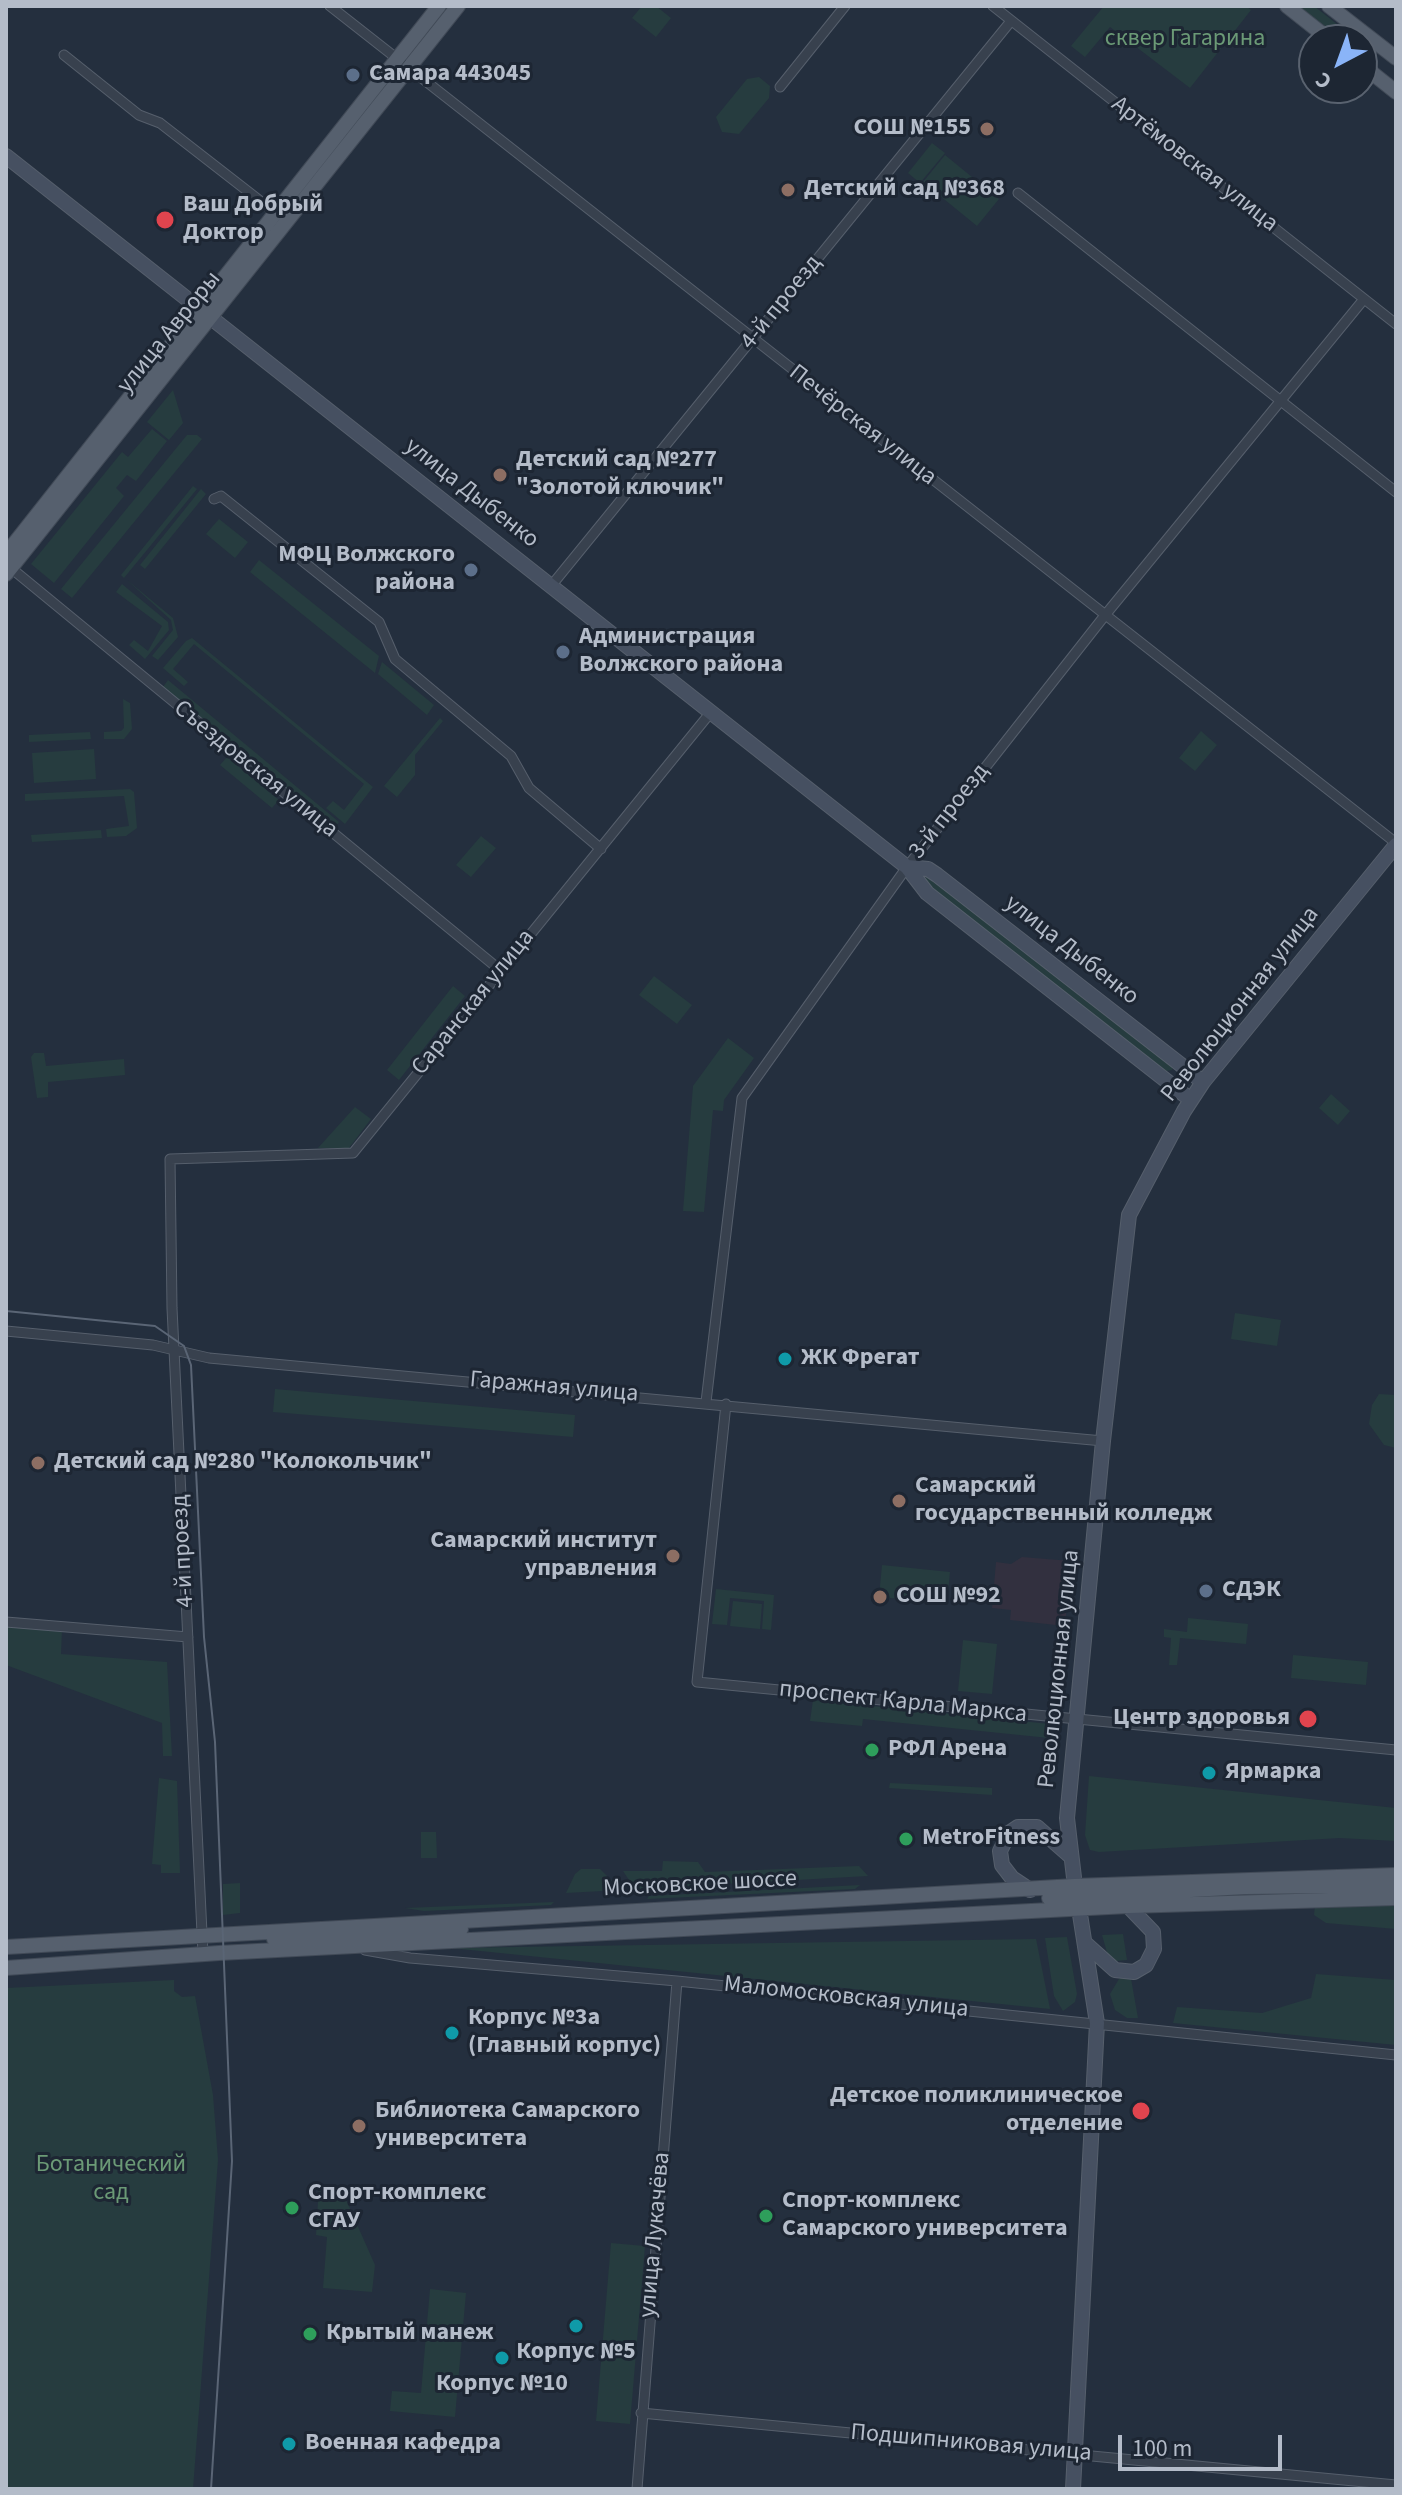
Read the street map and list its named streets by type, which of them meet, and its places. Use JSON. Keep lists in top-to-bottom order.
{
  "streets": {
    "main road": [
      "улица Авроры",
      "улица Дыбенко",
      "Революционная улица",
      "Московское шоссе"
    ],
    "street": [
      "Артёмовская улица",
      "4-й проезд",
      "Печёрская улица",
      "Съездовская улица",
      "3-й проезд",
      "Саранская улица",
      "Гаражная улица",
      "проспект Карла Маркса",
      "Маломосковская улица",
      "улица Лукачёва",
      "Подшипниковая улица"
    ]
  },
  "crossings": [
    ["Артёмовская улица", "4-й проезд"],
    ["Артёмовская улица", "3-й проезд"],
    ["4-й проезд", "Печёрская улица"],
    ["4-й проезд", "улица Дыбенко"],
    ["4-й проезд", "Саранская улица"],
    ["4-й проезд", "Гаражная улица"],
    ["4-й проезд", "Московское шоссе"],
    ["улица Авроры", "Печёрская улица"],
    ["улица Авроры", "улица Дыбенко"],
    ["улица Авроры", "Съездовская улица"],
    ["Печёрская улица", "3-й проезд"],
    ["Печёрская улица", "Революционная улица"],
    ["улица Дыбенко", "3-й проезд"],
    ["улица Дыбенко", "Саранская улица"],
    ["улица Дыбенко", "Революционная улица"],
    ["Съездовская улица", "Саранская улица"],
    ["3-й проезд", "Гаражная улица"],
    ["Революционная улица", "Гаражная улица"],
    ["Революционная улица", "проспект Карла Маркса"],
    ["Революционная улица", "Московское шоссе"],
    ["Революционная улица", "Маломосковская улица"],
    ["Революционная улица", "Подшипниковая улица"],
    ["Гаражная улица", "проспект Карла Маркса"],
    ["Московское шоссе", "Маломосковская улица"],
    ["Маломосковская улица", "улица Лукачёва"],
    ["улица Лукачёва", "Подшипниковая улица"]
  ],
  "parks": ["сквер Гагарина", "Ботанический сад"],
  "places": [
    "Самара 443045",
    "СОШ №155",
    "Детский сад №368",
    "Ваш Добрый Доктор",
    "Детский сад №277 \"Золотой ключик\"",
    "МФЦ Волжского района",
    "Администрация Волжского района",
    "ЖК Фрегат",
    "Детский сад №280 \"Колокольчик\"",
    "Самарский государственный колледж",
    "Самарский институт управления",
    "СДЭК",
    "СОШ №92",
    "Центр здоровья",
    "РФЛ Арена",
    "Ярмарка",
    "MetroFitness",
    "Корпус №3a (Главный корпус)",
    "Детское поликлиническое отделение",
    "Библиотека Самарского университета",
    "Спорт-комплекс СГАУ",
    "Спорт-комплекс Самарского университета",
    "Корпус №5",
    "Крытый манеж",
    "Корпус №10",
    "Военная кафедра"
  ],
  "scale_bar": "100 m",
  "north": "bottom left"
}
